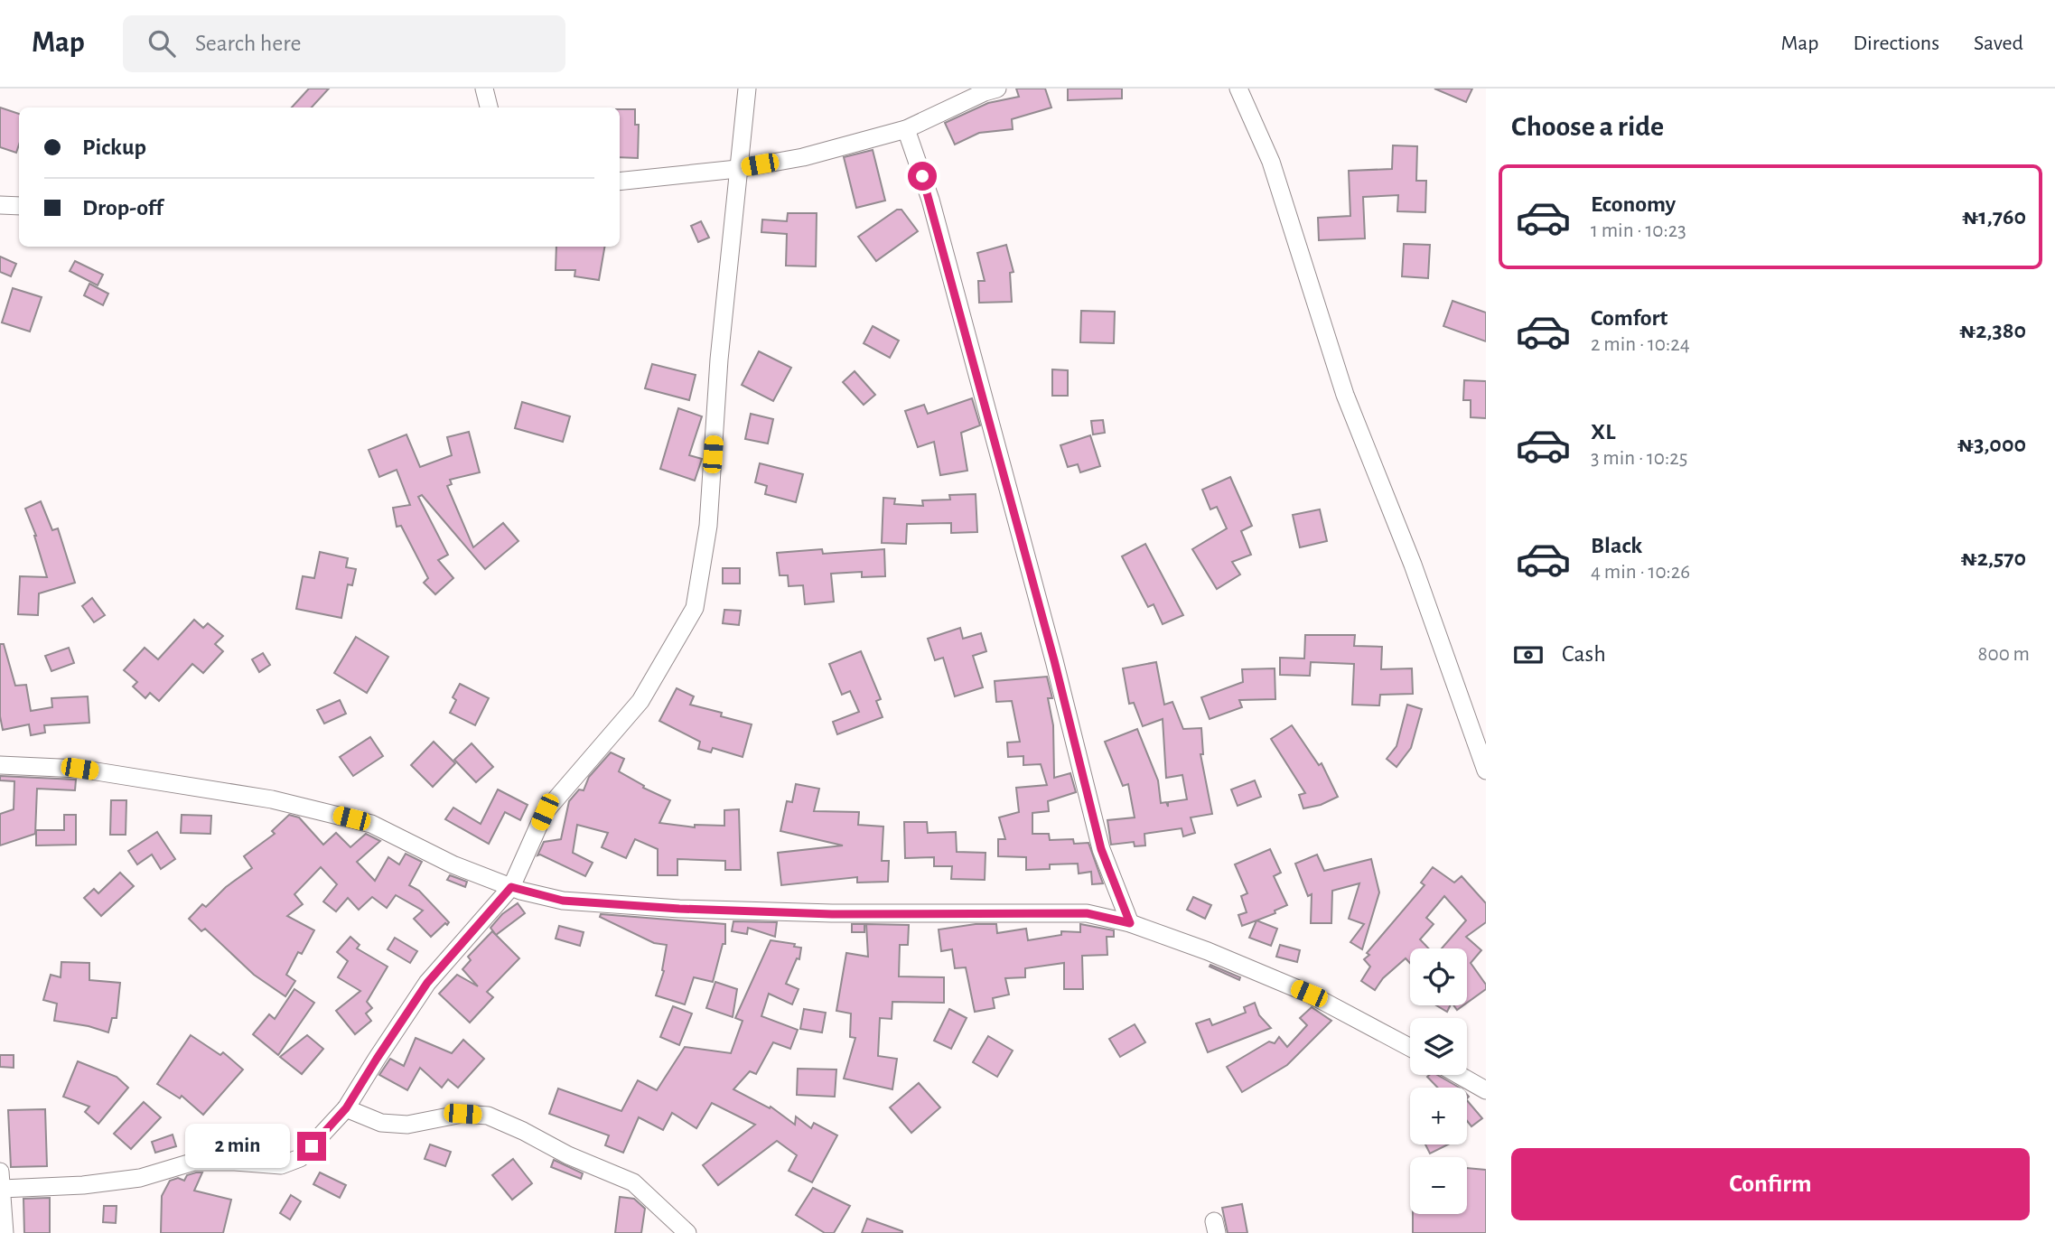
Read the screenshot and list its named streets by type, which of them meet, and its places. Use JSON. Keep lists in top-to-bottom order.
{
  "page": {
    "header": "Map",
    "search": "Search here",
    "nav": ["Map", "Directions", "Saved"],
    "heading": "Choose a ride",
    "banner": ["Pickup", "Drop-off"],
    "list": [
      {
        "name": "Economy",
        "note": "1 min · 10:23",
        "value": "₦1,760"
      },
      {
        "name": "Comfort",
        "note": "2 min · 10:24",
        "value": "₦2,380"
      },
      {
        "name": "XL",
        "note": "3 min · 10:25",
        "value": "₦3,000"
      },
      {
        "name": "Black",
        "note": "4 min · 10:26",
        "value": "₦2,570"
      }
    ],
    "pay": ["Cash", "800 m"],
    "map_buttons": ["+", "−"],
    "bubble": "2 min",
    "buttons": "Confirm"
  }
}
